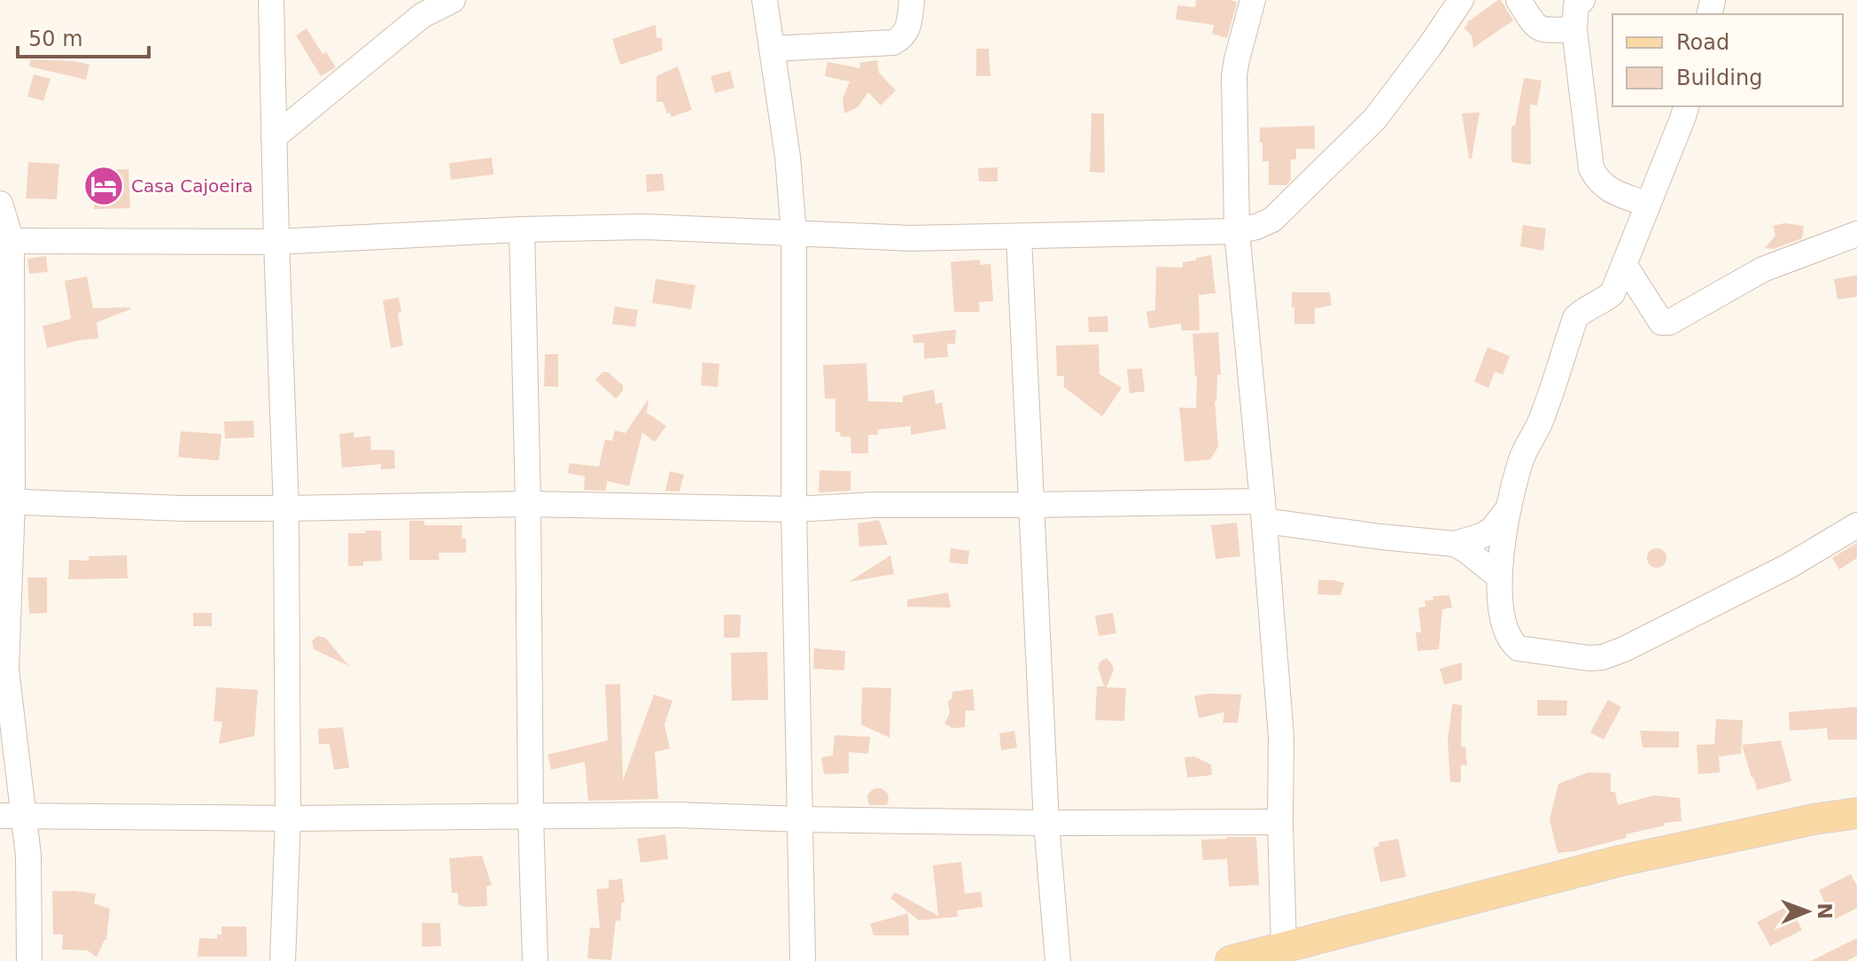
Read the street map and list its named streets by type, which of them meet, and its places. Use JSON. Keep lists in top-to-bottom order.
{
  "places": {
    "hotel": ["Casa Cajoeira"]
  },
  "legend": ["Road", "Building"],
  "scale_bar": "50 m",
  "north": "right"
}
